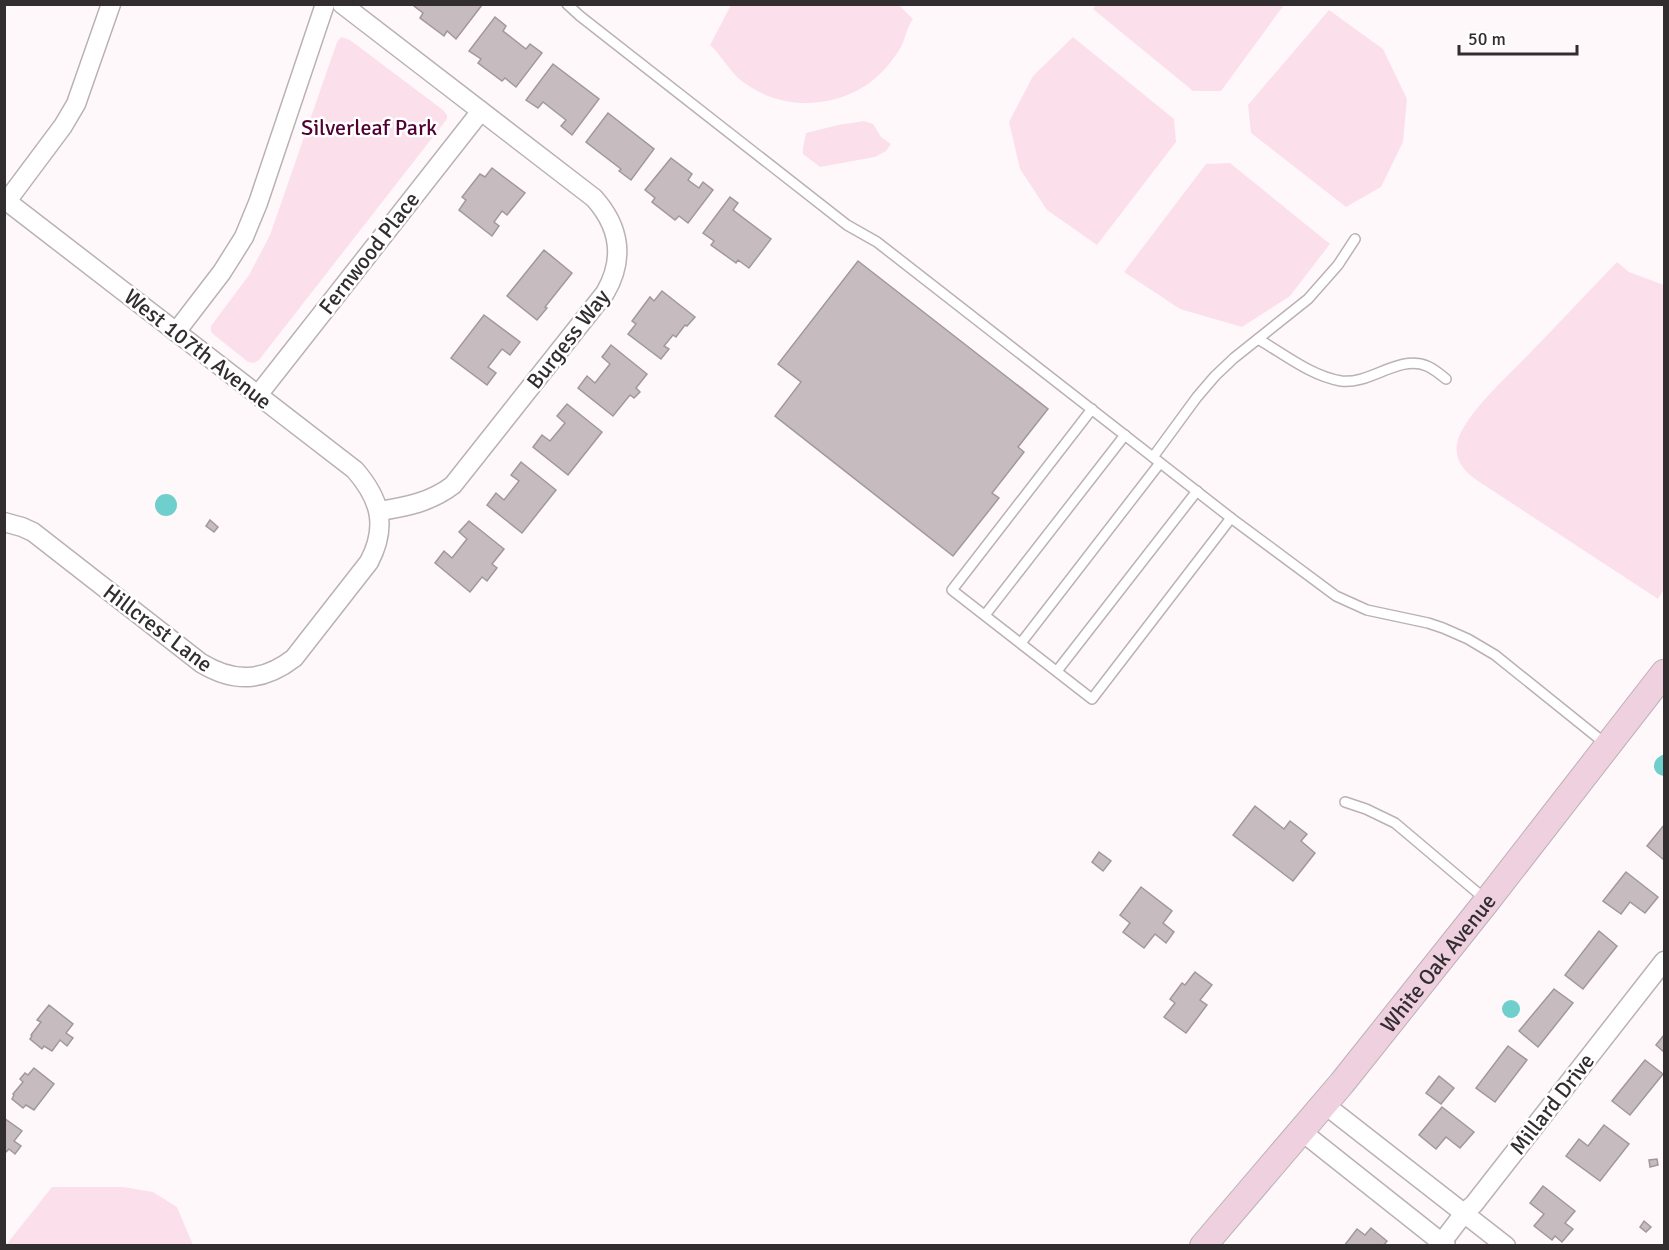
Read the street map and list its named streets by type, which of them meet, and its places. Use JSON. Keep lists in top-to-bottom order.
{
  "streets": {
    "street": [
      "Fernwood Place",
      "Burgess Way",
      "West 107th Avenue",
      "Hillcrest Lane",
      "White Oak Avenue",
      "Millard Drive"
    ]
  },
  "crossings": [
    ["Fernwood Place", "Burgess Way"],
    ["Fernwood Place", "West 107th Avenue"],
    ["Burgess Way", "West 107th Avenue"],
    ["Burgess Way", "Hillcrest Lane"],
    ["West 107th Avenue", "Hillcrest Lane"]
  ],
  "parks": ["Silverleaf Park"],
  "scale_bar": "50 m"
}
